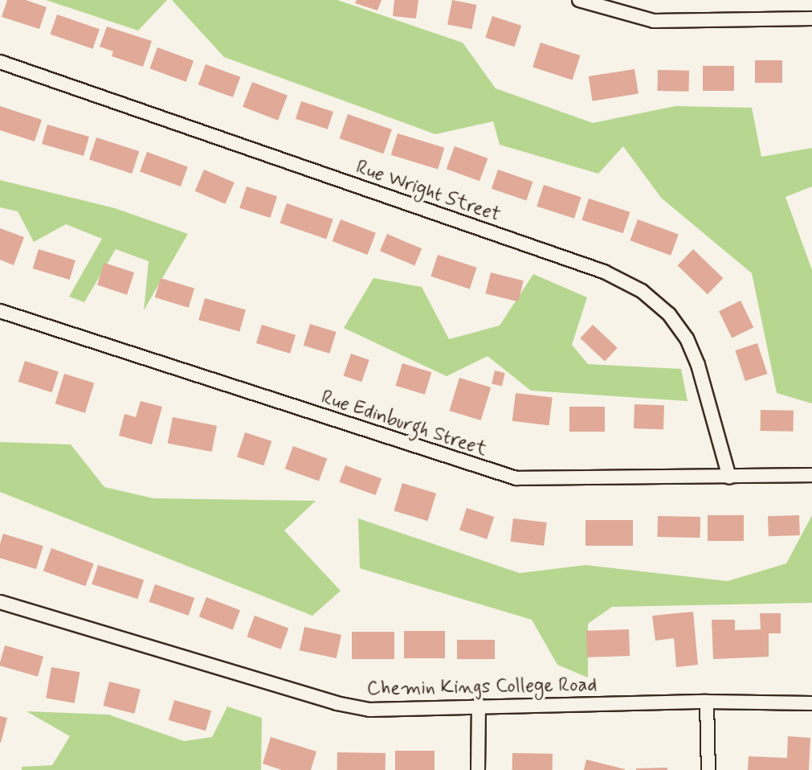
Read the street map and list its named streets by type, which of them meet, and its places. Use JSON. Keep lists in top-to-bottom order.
{
  "streets": {
    "street": ["Rue Wright Street", "Rue Edinburgh Street", "Chemin Kings College Road"]
  },
  "crossings": [
    ["Rue Wright Street", "Rue Edinburgh Street"]
  ]
}
